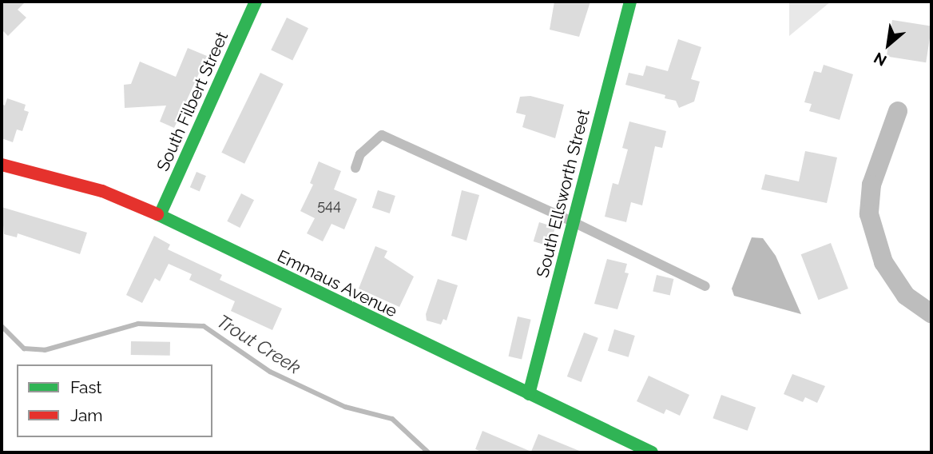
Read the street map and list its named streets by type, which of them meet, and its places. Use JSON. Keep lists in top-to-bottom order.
{
  "streets": {
    "main road": ["South Filbert Street", "South Ellsworth Street", "Emmaus Avenue"]
  },
  "crossings": [
    ["South Filbert Street", "Emmaus Avenue"],
    ["South Ellsworth Street", "Emmaus Avenue"]
  ],
  "water": ["Trout Creek"],
  "house_numbers": ["544"],
  "legend": ["Fast", "Jam"],
  "north": "bottom left"
}
